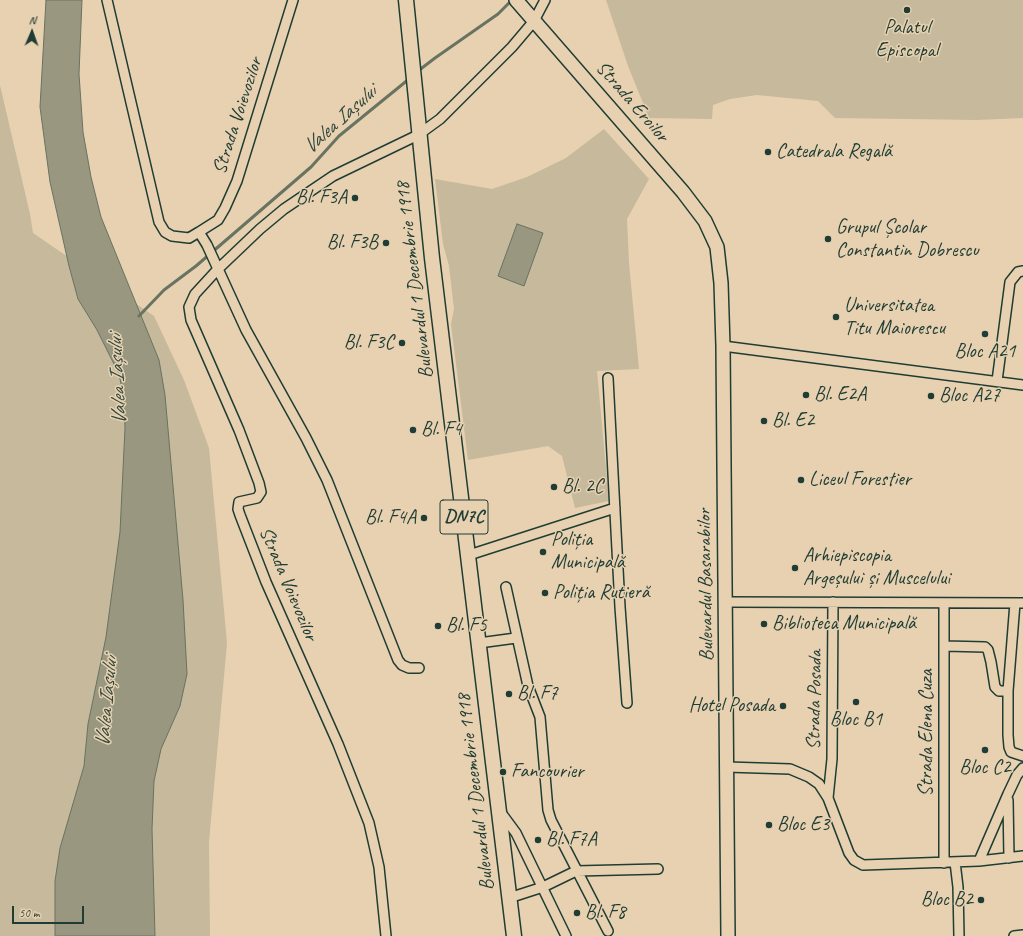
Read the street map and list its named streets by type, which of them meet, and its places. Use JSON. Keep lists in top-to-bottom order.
{
  "streets": {
    "main road": [
      "Strada Eroilor",
      "Bulevardul 1 Decembrie 1918",
      "DN7C",
      "Bulevardul Basarabilor"
    ],
    "street": ["Strada Voievozilor", "Strada Posada", "Strada Elena Cuza"]
  },
  "crossings": [
    ["Strada Eroilor", "Strada Voievozilor"],
    ["Strada Eroilor", "Bulevardul Basarabilor"],
    ["Strada Voievozilor", "Bulevardul 1 Decembrie 1918"]
  ],
  "water": ["Valea Iașului"],
  "places": [
    "Palatul Episcopal",
    "Catedrala Regală",
    "Bl. F3A",
    "Grupul Școlar Constantin Dobrescu",
    "Bl. F3B",
    "Universitatea Titu Maiorescu",
    "Bloc A21",
    "Bl. F3C",
    "Bl. E2A",
    "Bloc A27",
    "Bl. E2",
    "Bl. F4",
    "Liceul Forestier",
    "Bl. 2C",
    "Bl. F4A",
    "Poliția Municipală",
    "Arhiepiscopia Argeșului și Muscelului",
    "Poliția Rutieră",
    "Biblioteca Municipală",
    "Bl. F5",
    "Bl. F7",
    "Bloc B1",
    "Hotel Posada",
    "Bloc C2",
    "Fancourier",
    "Bloc E3",
    "Bl. F7A",
    "Bloc B2",
    "Bl. F8"
  ],
  "scale_bar": "50 m",
  "north": "top"
}
